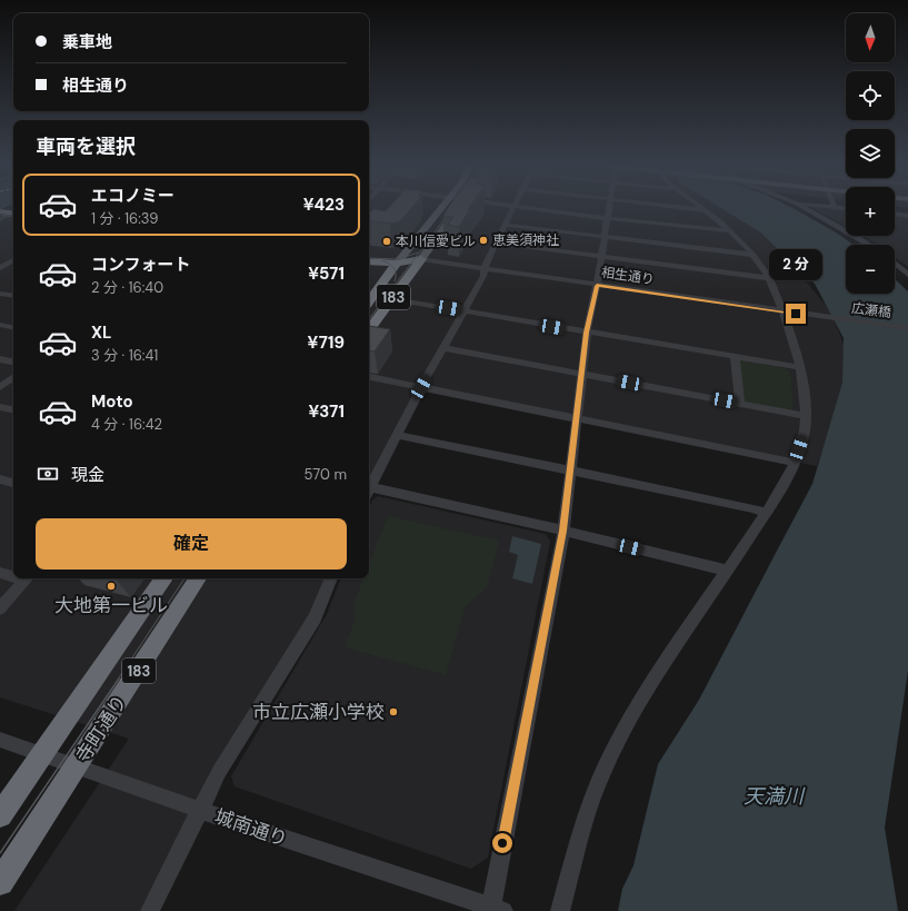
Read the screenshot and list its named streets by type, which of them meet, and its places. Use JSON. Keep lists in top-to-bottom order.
{
  "streets": {
    "highway": ["相生通り", "183", "寺町通り"],
    "street": ["広瀬橋", "城南通り"]
  },
  "crossings": [
    ["相生通り", "183"],
    ["相生通り", "広瀬橋"],
    ["寺町通り", "城南通り"]
  ],
  "water": ["天満川"],
  "places": [
    "恵美須神社",
    "本川信愛ビル",
    "大地第一ビル",
    "市立広瀬小学校"
  ],
  "north": "bottom",
  "page": {
    "map_buttons": ["+", "−"],
    "banner": ["乗車地", "相生通り"],
    "heading": "車両を選択",
    "list": [
      {
        "name": "エコノミー",
        "note": "1 分 · 16:39",
        "value": "¥423"
      },
      {
        "name": "コンフォート",
        "note": "2 分 · 16:40",
        "value": "¥571"
      },
      {
        "name": "XL",
        "note": "3 分 · 16:41",
        "value": "¥719"
      },
      {
        "name": "Moto",
        "note": "4 分 · 16:42",
        "value": "¥371"
      }
    ],
    "bubble": "2 分",
    "pay": ["現金", "570 m"],
    "buttons": "確定"
  }
}
